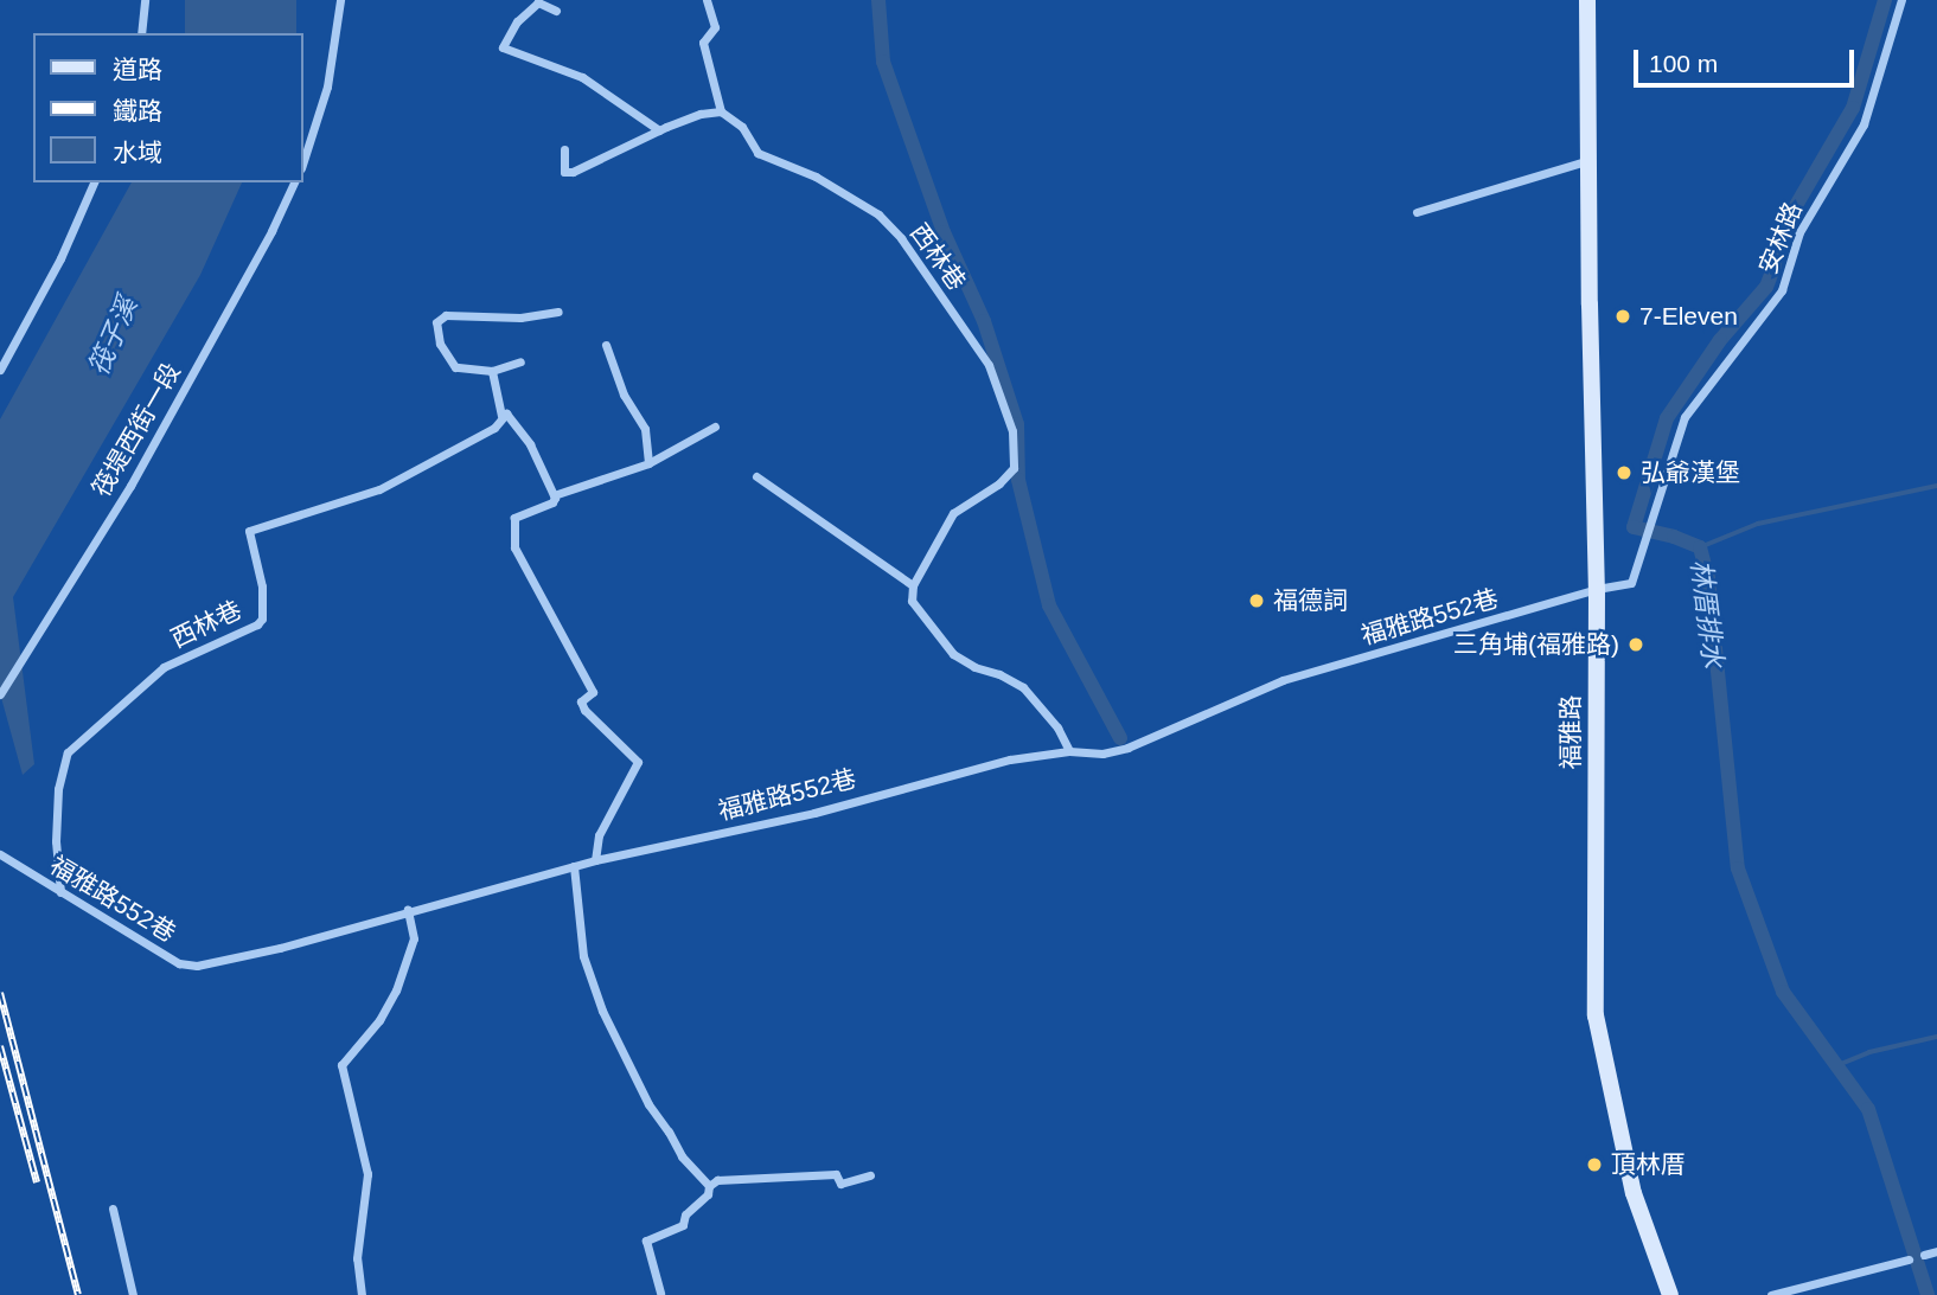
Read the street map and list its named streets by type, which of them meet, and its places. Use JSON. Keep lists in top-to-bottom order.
{
  "streets": {
    "main road": ["福雅路"],
    "street": [
      "安林路",
      "西林巷",
      "筏堤西街一段",
      "福雅路552巷"
    ]
  },
  "crossings": [
    ["安林路", "福雅路552巷"],
    ["安林路", "福雅路"],
    ["西林巷", "福雅路552巷"],
    ["福雅路552巷", "福雅路"]
  ],
  "water": ["筏子溪", "林厝排水"],
  "places": [
    "7-Eleven",
    "弘爺漢堡",
    "福德詞",
    "三角埔(福雅路)",
    "頂林厝"
  ],
  "legend": ["道路", "鐵路", "水域"],
  "scale_bar": "100 m"
}
